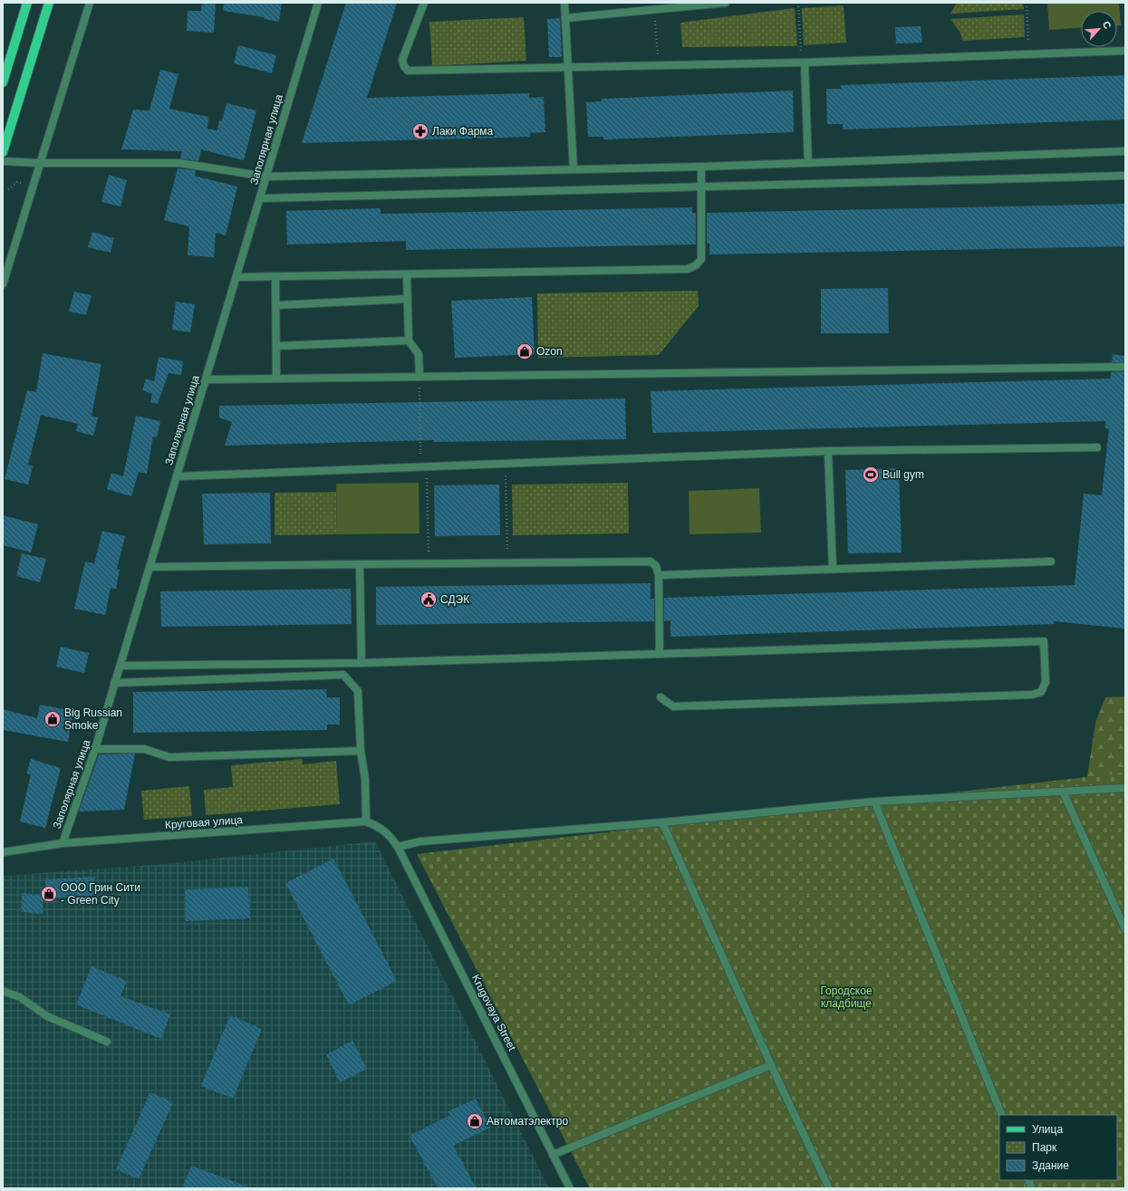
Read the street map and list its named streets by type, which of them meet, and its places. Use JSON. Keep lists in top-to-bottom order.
{
  "streets": {
    "street": ["Заполярная улица", "Круговая улица", "Krugovaya Street"]
  },
  "crossings": [
    ["Заполярная улица", "Круговая улица"],
    ["Круговая улица", "Krugovaya Street"]
  ],
  "parks": ["Городское кладбище"],
  "places": {
    "pharmacy": ["Лаки Фарма"],
    "shop": [
      "Ozon",
      "Big Russian Smoke",
      "ООО Грин Сити - Green City",
      "Автоматэлектро"
    ],
    "sports": ["Bull gym"],
    "public building": ["СДЭК"]
  },
  "legend": ["Улица", "Парк", "Здание"],
  "north": "top right"
}
